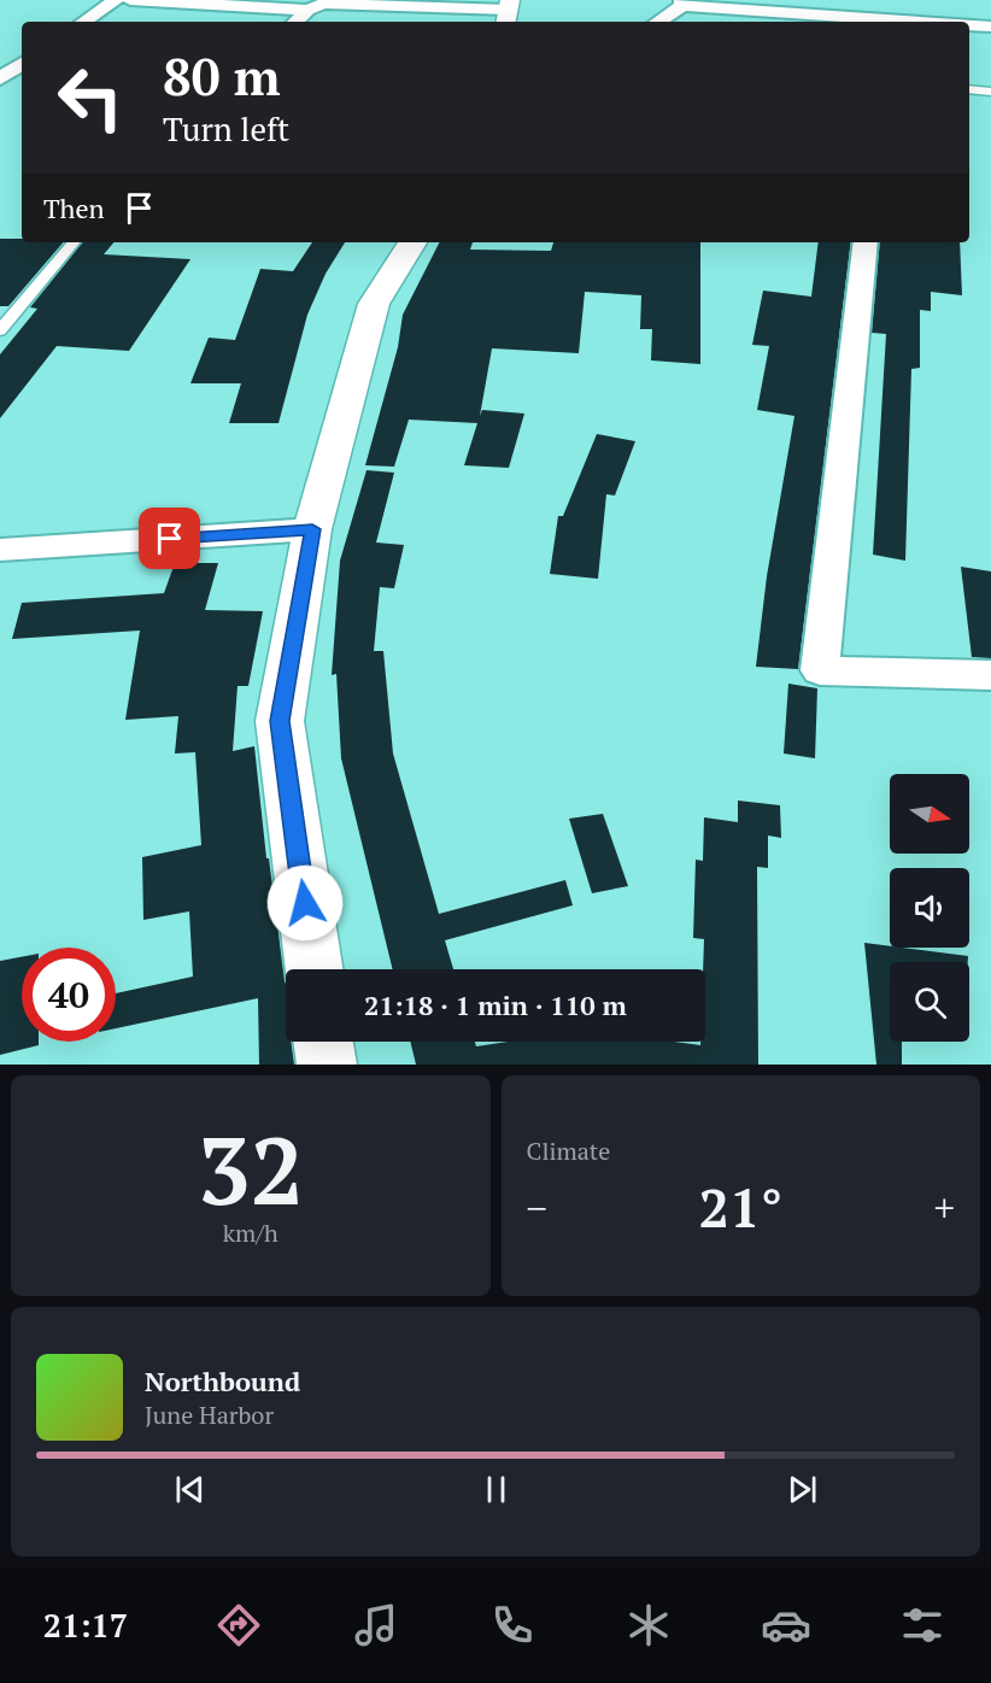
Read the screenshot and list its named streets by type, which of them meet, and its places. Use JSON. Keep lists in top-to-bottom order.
{
  "north": "right",
  "page": {
    "turn": ["80 m", "Turn left"],
    "then": "Then",
    "limit": "40",
    "trip": "21:18 · 1 min · 110 m",
    "tile": [
      ["32", "km/h"],
      "Climate"
    ],
    "heat": ["−", "21°", "+"],
    "song": ["Northbound", "June Harbor"],
    "tabs": "21:17"
  }
}
